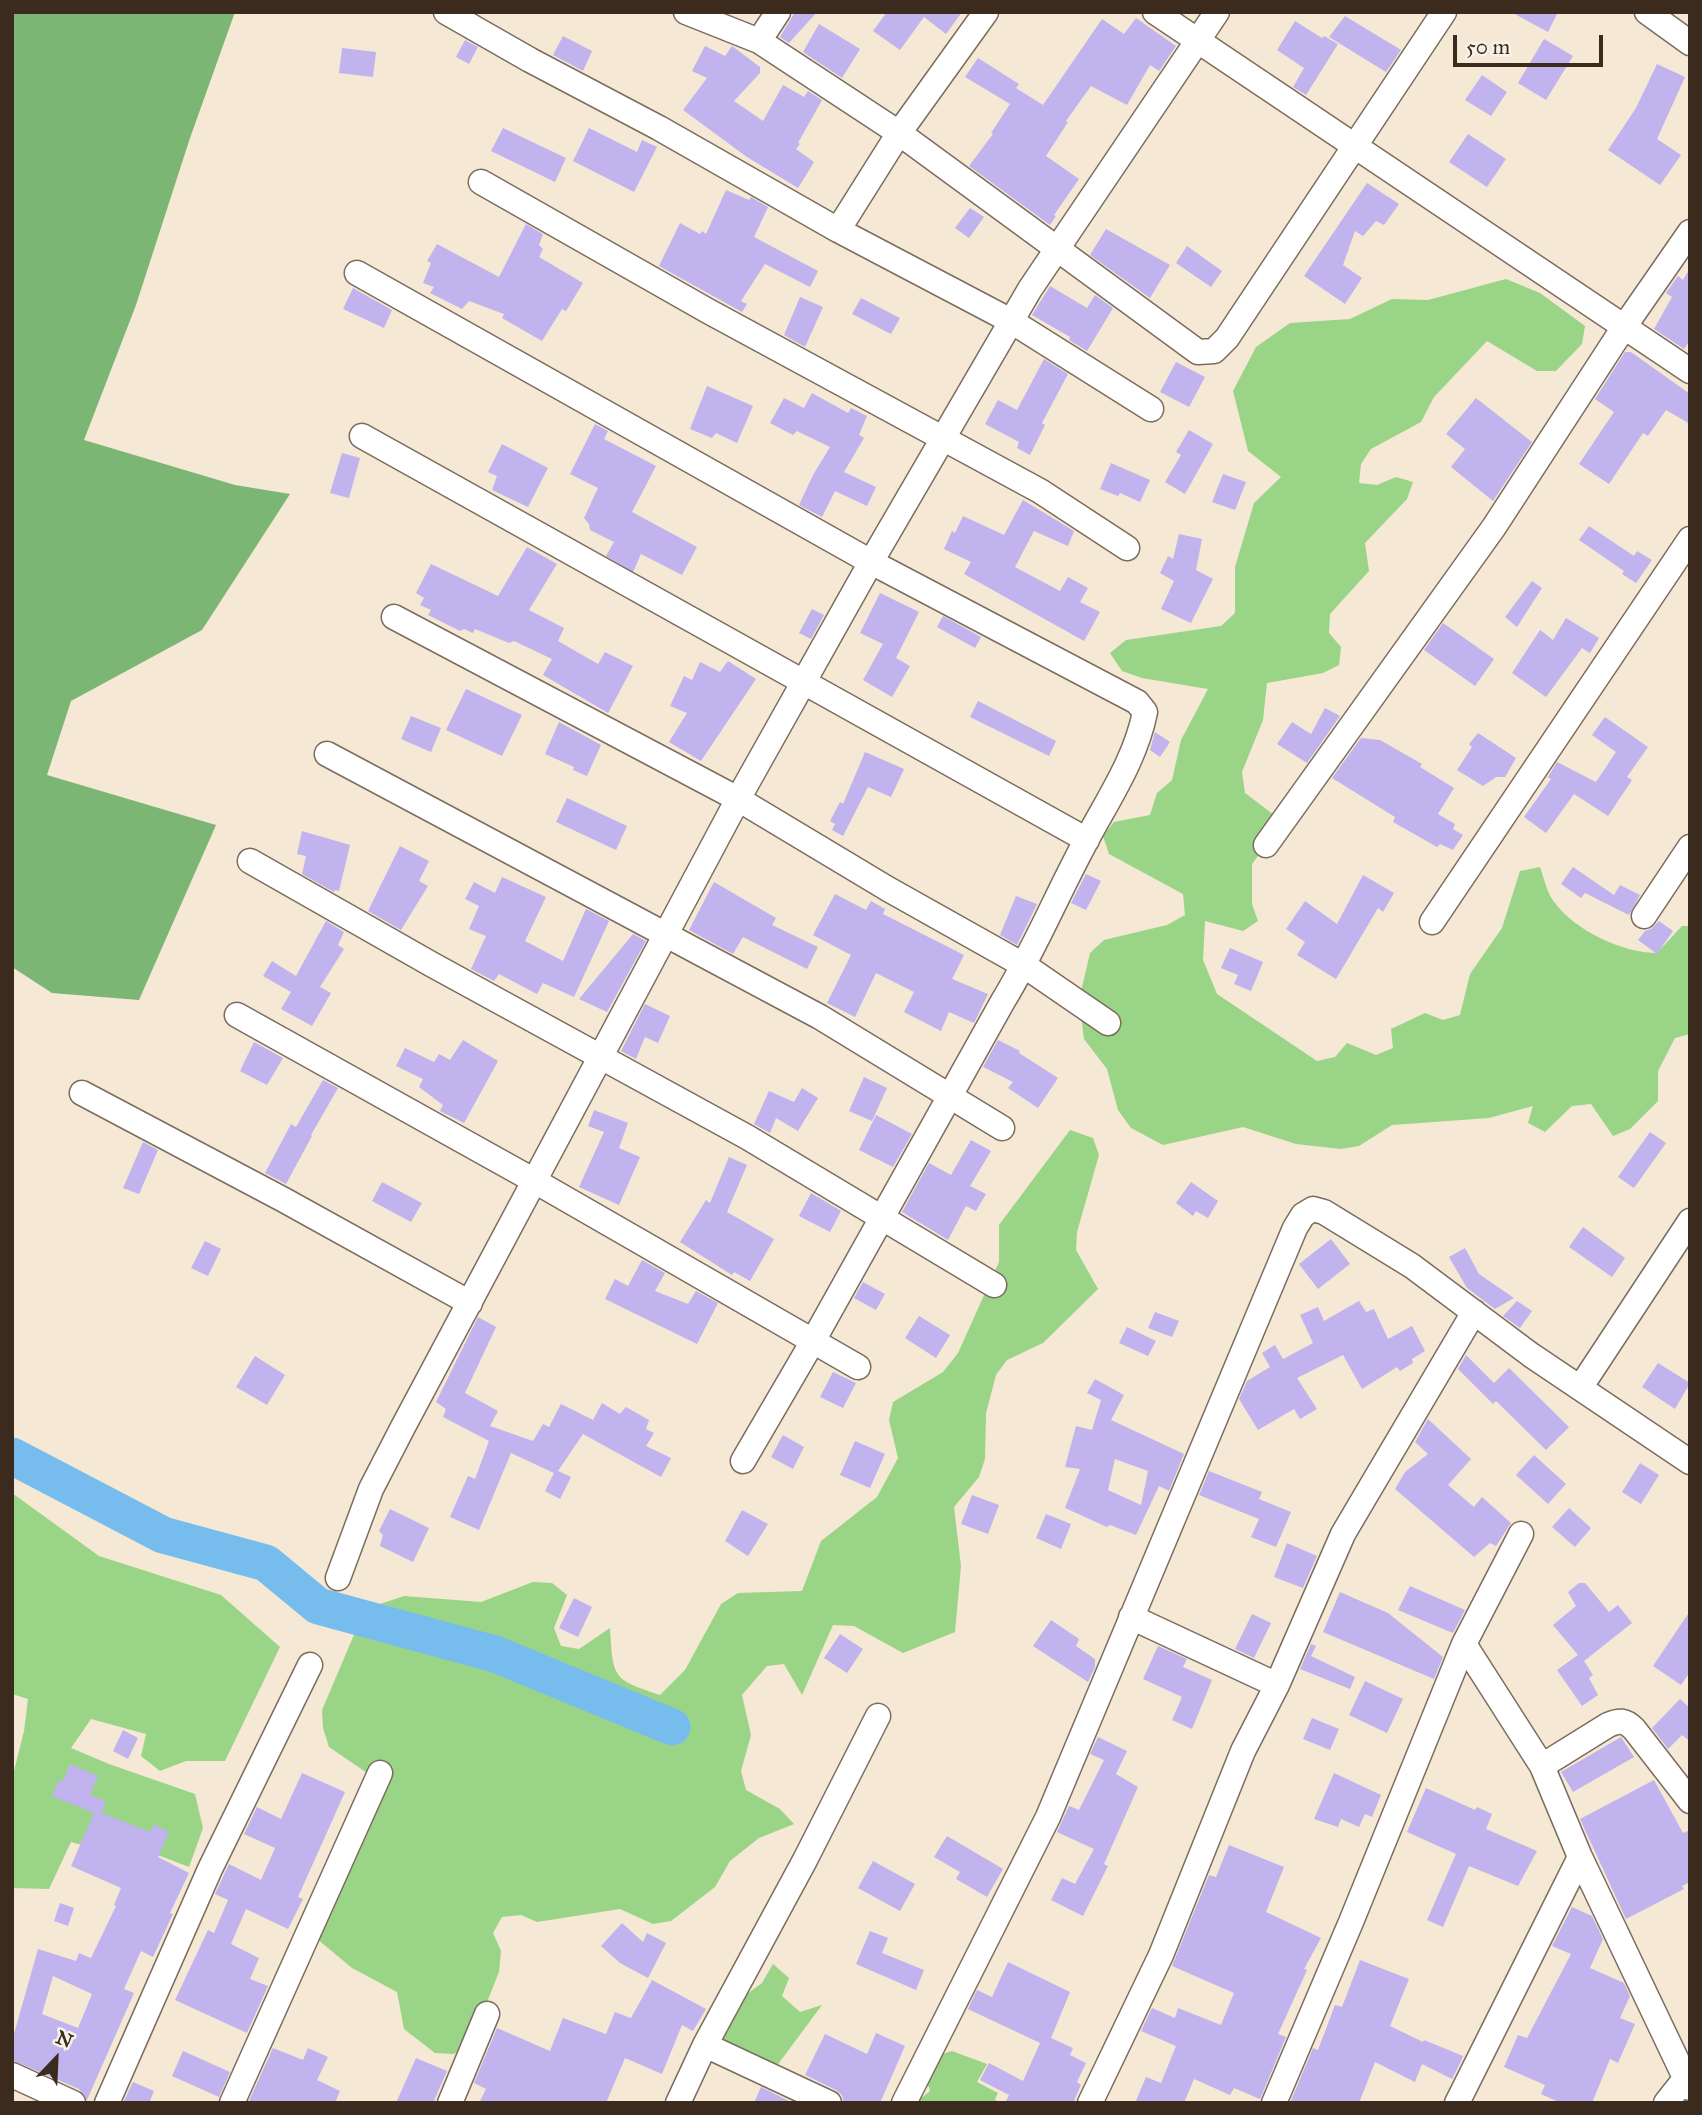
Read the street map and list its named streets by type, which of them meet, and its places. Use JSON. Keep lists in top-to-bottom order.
{
  "scale_bar": "50 m",
  "north": "top right"
}
